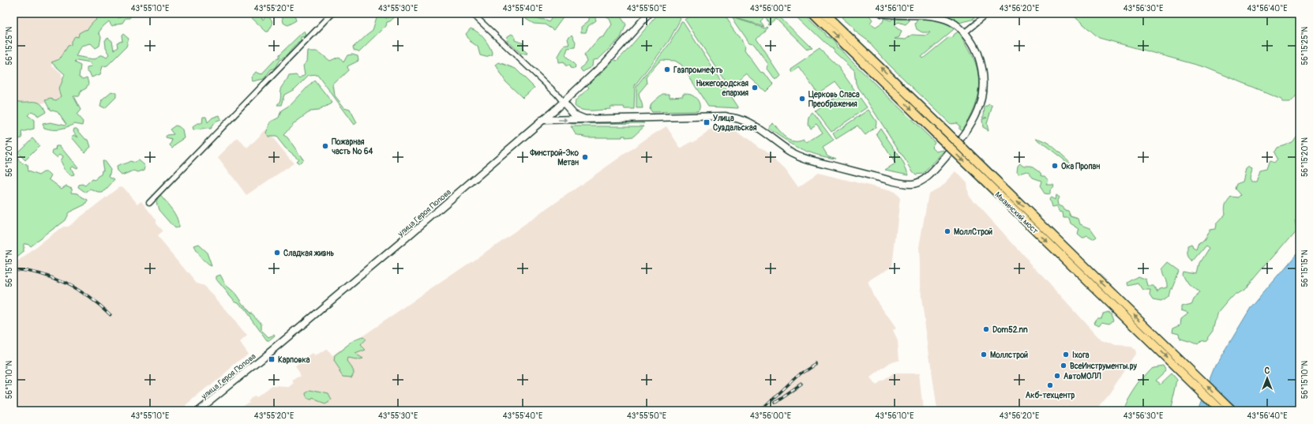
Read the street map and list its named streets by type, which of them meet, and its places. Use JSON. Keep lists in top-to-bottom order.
{
  "streets": {
    "main road": ["Мызинский мост"],
    "street": ["улица Героя Попова"]
  },
  "places": {
    "other": [
      "Газпромнефть",
      "Нижегородская епархия",
      "Церковь Спаса Преображения",
      "Пожарная часть № 64",
      "Финстрой-Эко Метан",
      "Ока Пропан",
      "МоллСтрой",
      "Сладкая жизнь",
      "Dom52.nn",
      "Моллcтрой",
      "Ixora",
      "ВсеИнструменты.ру",
      "АвтоМОЛЛ",
      "Акб-техцентр"
    ],
    "transit": ["Улица Суздальская", "Карповка"]
  },
  "north": "top",
  "coordinates": [
    "43°55'10\"E",
    "43°55'20\"E",
    "43°55'30\"E",
    "43°55'40\"E",
    "43°55'50\"E",
    "43°56'00\"E",
    "43°56'10\"E",
    "43°56'20\"E",
    "43°56'30\"E",
    "43°56'40\"E",
    "56°15'25\"N",
    "56°15'20\"N",
    "56°15'15\"N",
    "56°15'10\"N"
  ]
}
